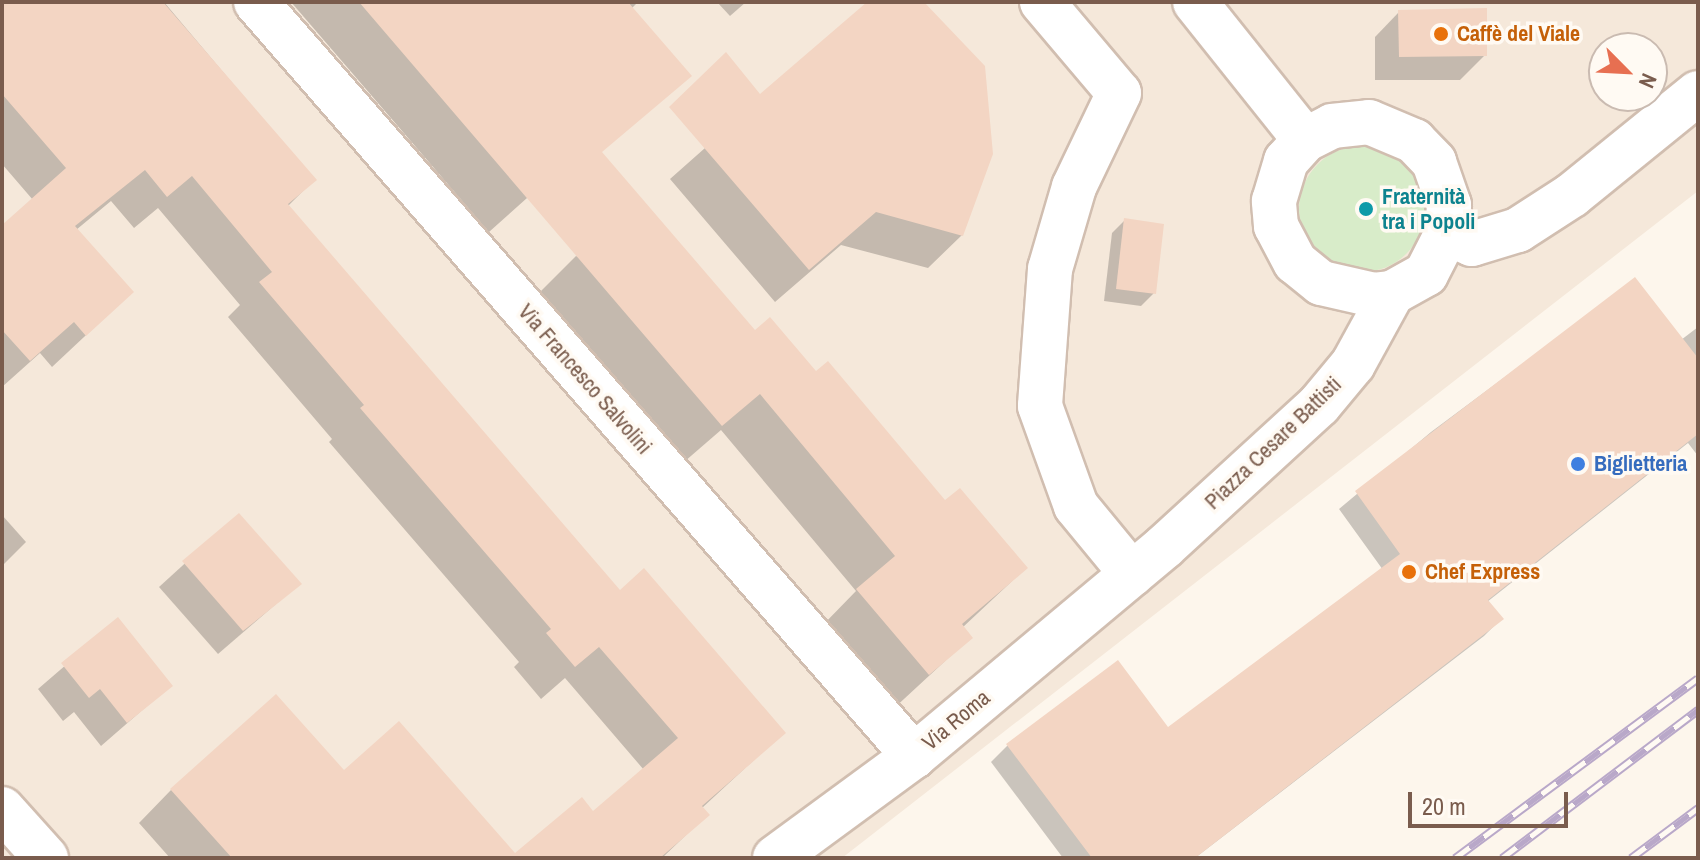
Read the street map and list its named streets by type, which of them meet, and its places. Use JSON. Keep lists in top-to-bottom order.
{
  "streets": {
    "street": ["Via Francesco Salvolini", "Piazza Cesare Battisti", "Via Roma"]
  },
  "crossings": [
    ["Via Francesco Salvolini", "Via Roma"],
    ["Piazza Cesare Battisti", "Via Roma"]
  ],
  "places": [
    "Caffè del Viale",
    "Fraternità tra i Popoli",
    "Biglietteria",
    "Chef Express"
  ],
  "scale_bar": "20 m",
  "north": "bottom right"
}
